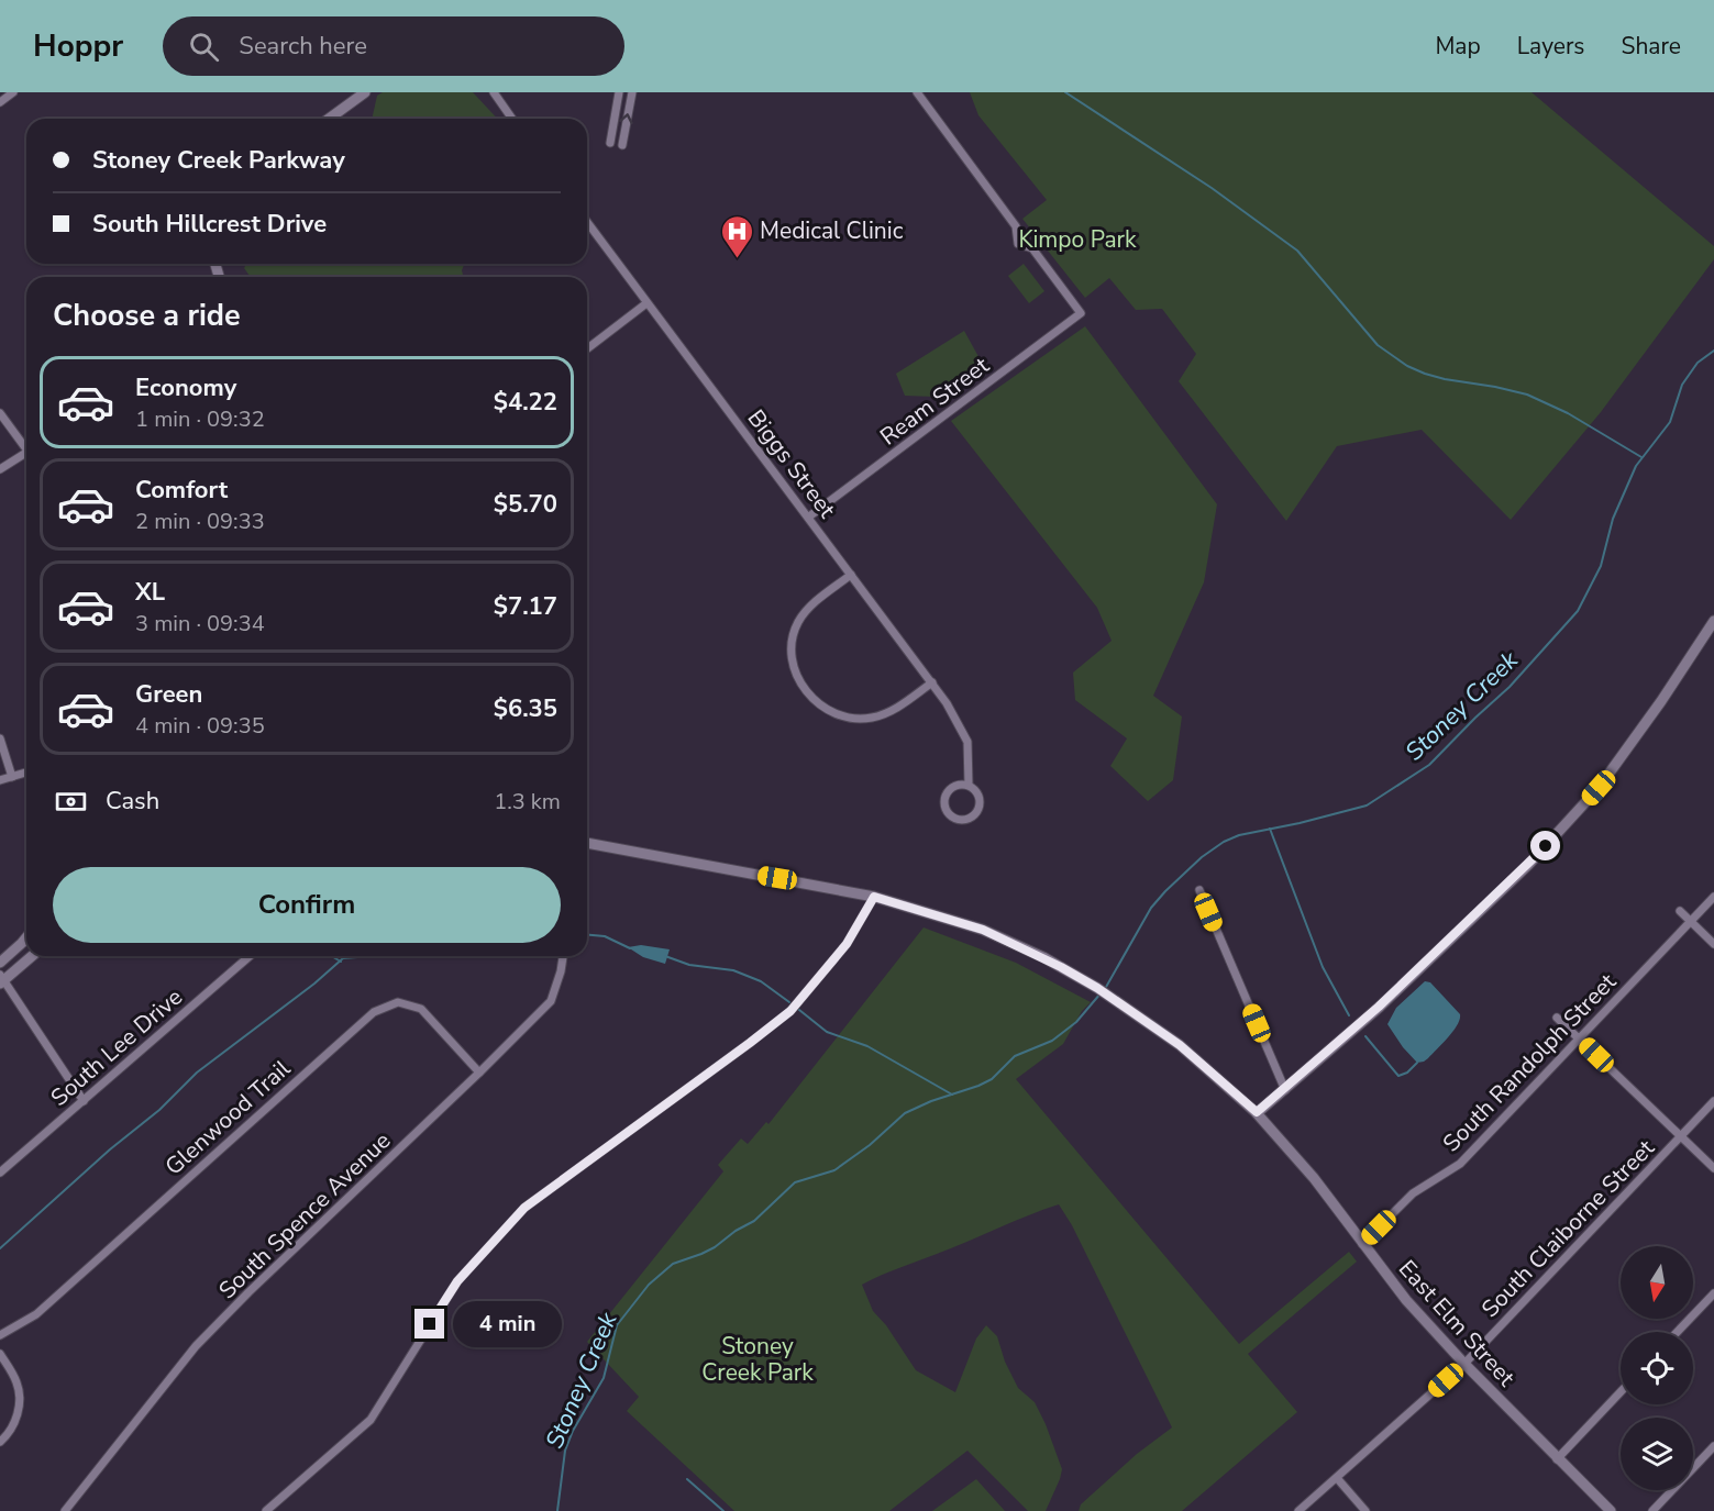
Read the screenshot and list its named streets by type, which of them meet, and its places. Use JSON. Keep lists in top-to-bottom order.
{
  "streets": {
    "street": [
      "Ream Street",
      "Biggs Street",
      "South Lee Drive",
      "South Randolph Street",
      "Glenwood Trail",
      "South Spence Avenue",
      "South Claiborne Street",
      "East Elm Street"
    ]
  },
  "crossings": [
    ["Ream Street", "Biggs Street"],
    ["South Randolph Street", "East Elm Street"],
    ["Glenwood Trail", "South Spence Avenue"],
    ["South Claiborne Street", "East Elm Street"]
  ],
  "water": ["Stoney Creek"],
  "parks": ["Kimpo Park", "Stoney Creek Park"],
  "places": {
    "hospital": ["Medical Clinic"]
  },
  "north": "bottom",
  "page": {
    "header": "Hoppr",
    "search": "Search here",
    "nav": ["Map", "Layers", "Share"],
    "banner": ["Stoney Creek Parkway", "South Hillcrest Drive"],
    "heading": "Choose a ride",
    "list": [
      {
        "name": "Economy",
        "note": "1 min · 09:32",
        "value": "$4.22"
      },
      {
        "name": "Comfort",
        "note": "2 min · 09:33",
        "value": "$5.70"
      },
      {
        "name": "XL",
        "note": "3 min · 09:34",
        "value": "$7.17"
      },
      {
        "name": "Green",
        "note": "4 min · 09:35",
        "value": "$6.35"
      }
    ],
    "pay": ["Cash", "1.3 km"],
    "buttons": "Confirm",
    "bubble": "4 min"
  }
}
